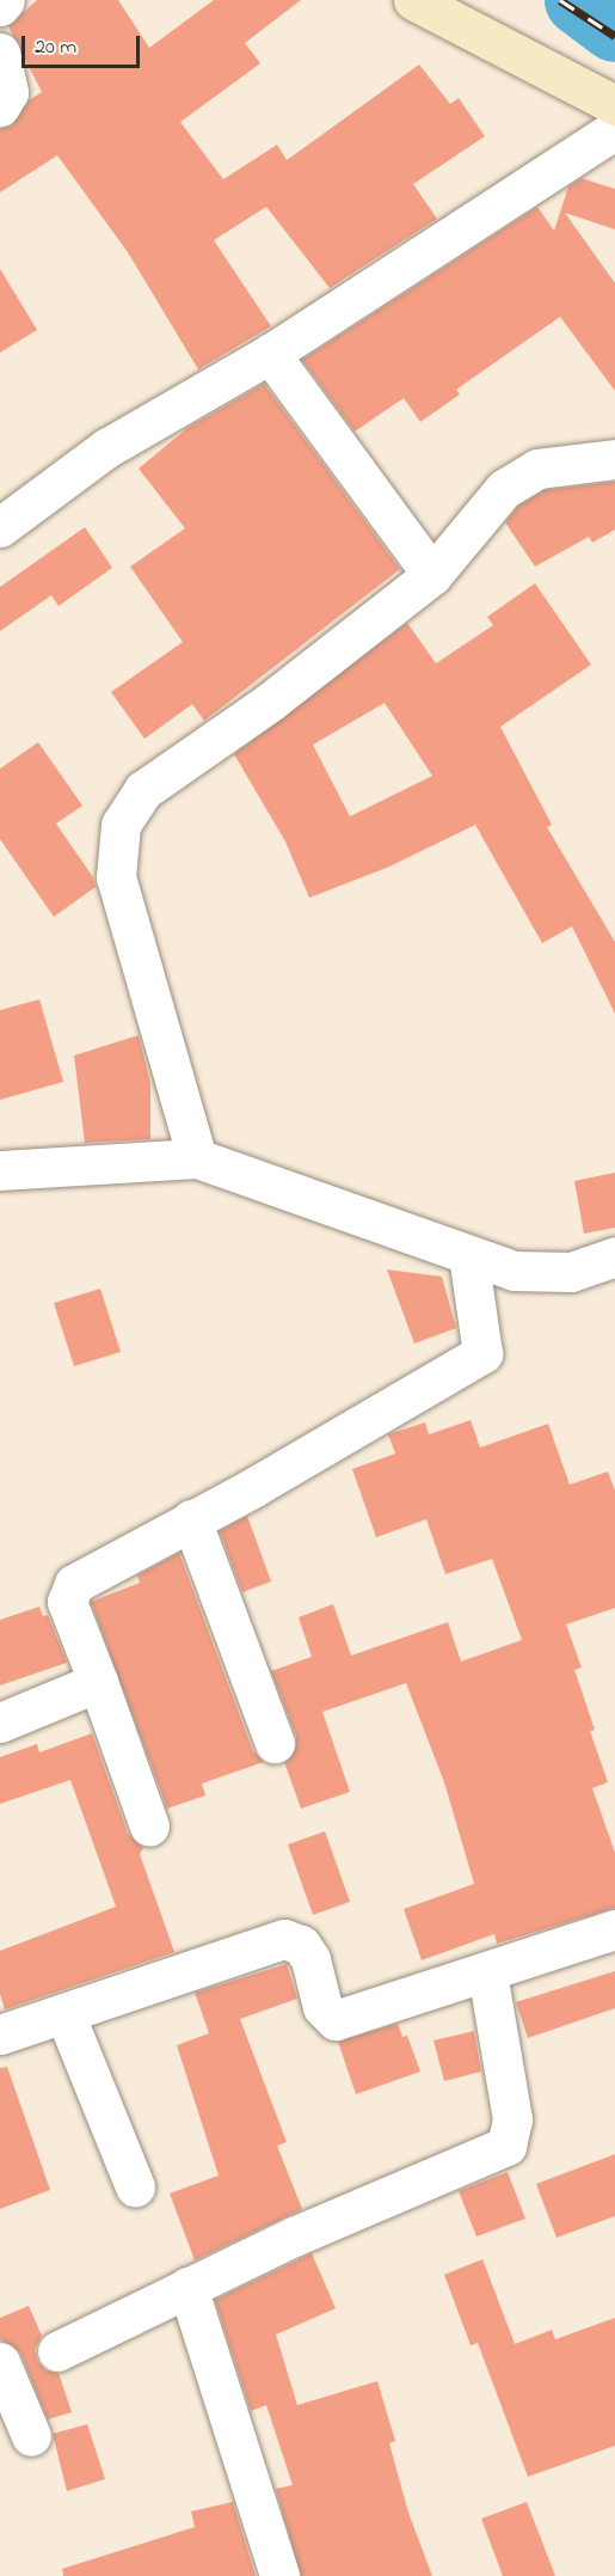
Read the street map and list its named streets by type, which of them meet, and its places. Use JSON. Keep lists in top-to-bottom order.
{
  "scale_bar": "20 m"
}
